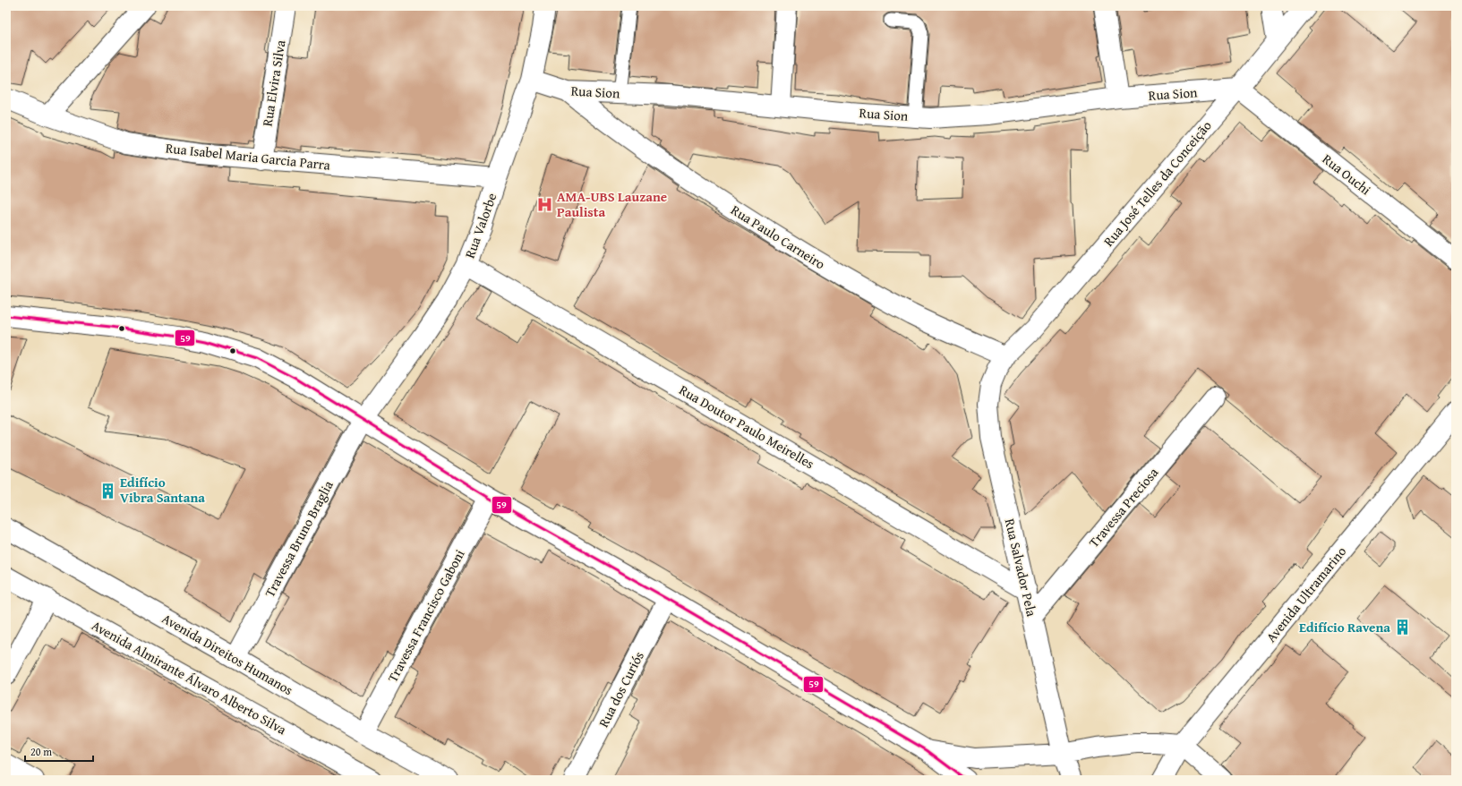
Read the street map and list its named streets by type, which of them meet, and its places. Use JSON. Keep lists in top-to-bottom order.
{
  "streets": {
    "street": [
      "Rua Elvira Silva",
      "Rua Sion",
      "Rua Isabel Maria Garcia Parra",
      "Rua Ouchi",
      "Rua José Telles da Conceição",
      "Rua Valorbe",
      "Rua Paulo Carneiro",
      "Rua Doutor Paulo Meirelles",
      "Travessa Preciosa",
      "Travessa Bruno Braglia",
      "Rua Salvador Pela",
      "Avenida Ultramarino",
      "Travessa Francisco Gaboni",
      "Avenida Direitos Humanos",
      "Avenida Almirante Álvaro Alberto Silva",
      "Rua dos Curiós"
    ]
  },
  "crossings": [
    ["Rua Elvira Silva", "Rua Isabel Maria Garcia Parra"],
    ["Rua Sion", "Rua Ouchi"],
    ["Rua Sion", "Rua José Telles da Conceição"],
    ["Rua Sion", "Rua Valorbe"],
    ["Rua Sion", "Rua Paulo Carneiro"],
    ["Rua Isabel Maria Garcia Parra", "Rua Valorbe"],
    ["Rua Ouchi", "Rua José Telles da Conceição"],
    ["Rua José Telles da Conceição", "Rua Paulo Carneiro"],
    ["Rua José Telles da Conceição", "Rua Salvador Pela"],
    ["Rua Valorbe", "Rua Doutor Paulo Meirelles"],
    ["Rua Valorbe", "Travessa Bruno Braglia"],
    ["Rua Paulo Carneiro", "Rua Salvador Pela"],
    ["Rua Doutor Paulo Meirelles", "Rua Salvador Pela"],
    ["Travessa Preciosa", "Rua Salvador Pela"],
    ["Travessa Bruno Braglia", "Avenida Direitos Humanos"],
    ["Travessa Francisco Gaboni", "Avenida Direitos Humanos"]
  ],
  "places": {
    "hospital": ["AMA-UBS Lauzane Paulista"],
    "building": ["Edifício Vibra Santana", "Edifício Ravena"]
  },
  "lines": ["transit line 59"],
  "scale_bar": "20 m"
}
